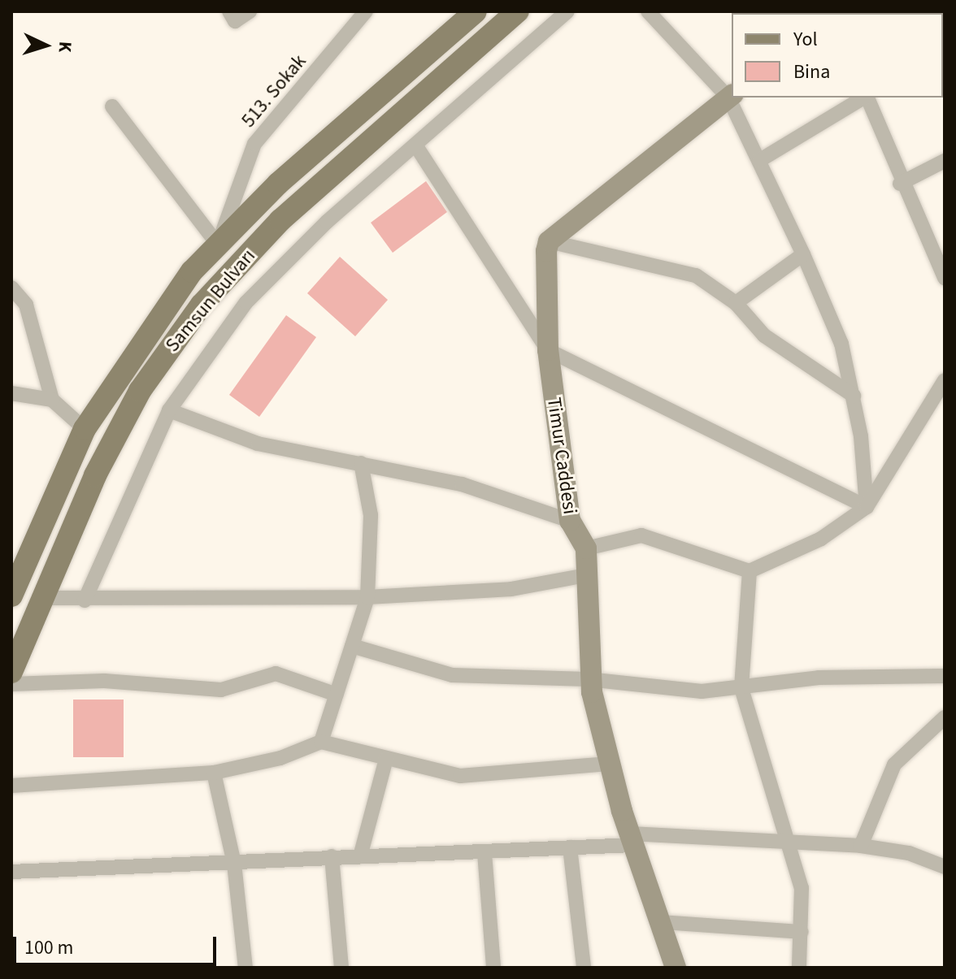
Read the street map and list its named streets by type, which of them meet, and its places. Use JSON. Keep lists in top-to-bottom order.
{
  "streets": {
    "main road": ["Samsun Bulvarı"],
    "street": ["513. Sokak", "Timur Caddesi"]
  },
  "legend": ["Yol", "Bina"],
  "scale_bar": "100 m",
  "north": "right"
}
